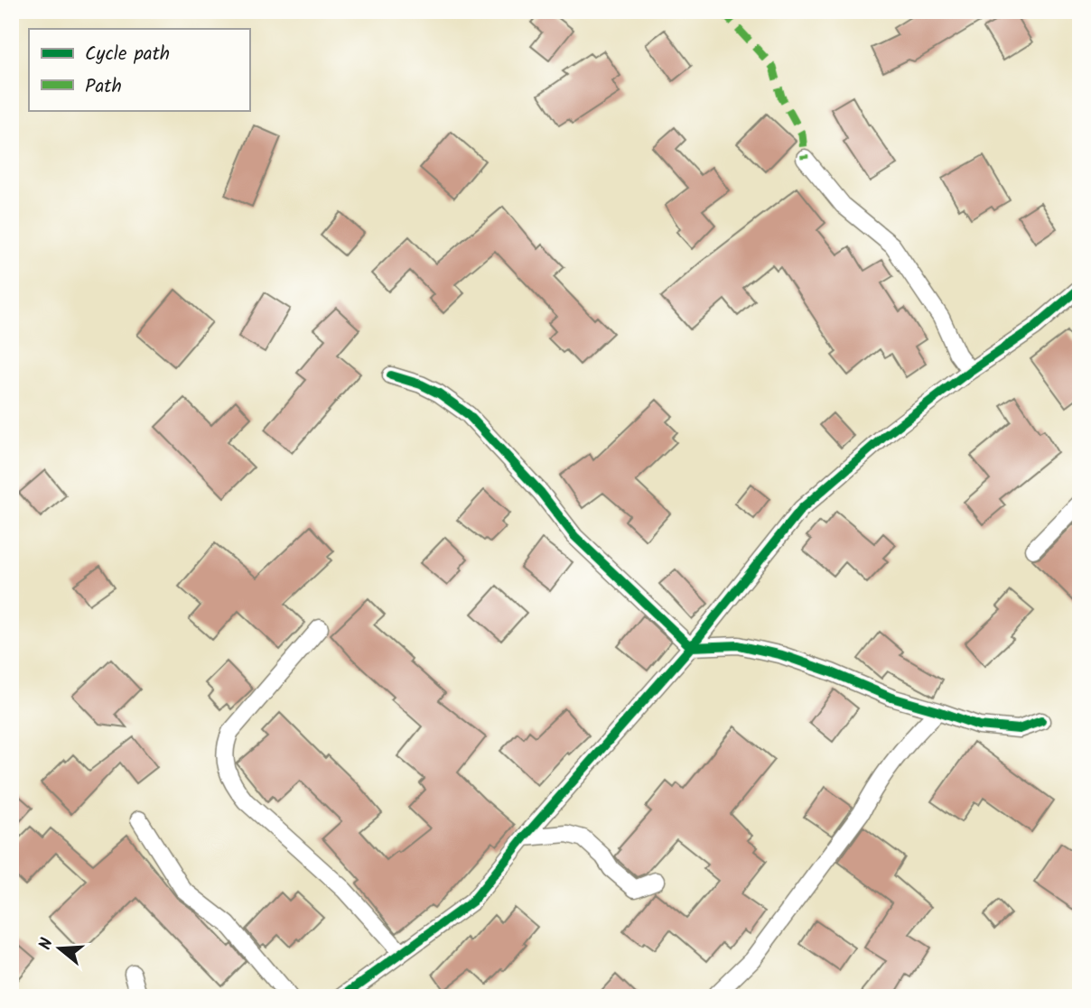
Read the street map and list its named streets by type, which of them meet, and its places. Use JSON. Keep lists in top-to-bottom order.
{
  "legend": ["Cycle path", "Path"],
  "north": "left"
}
